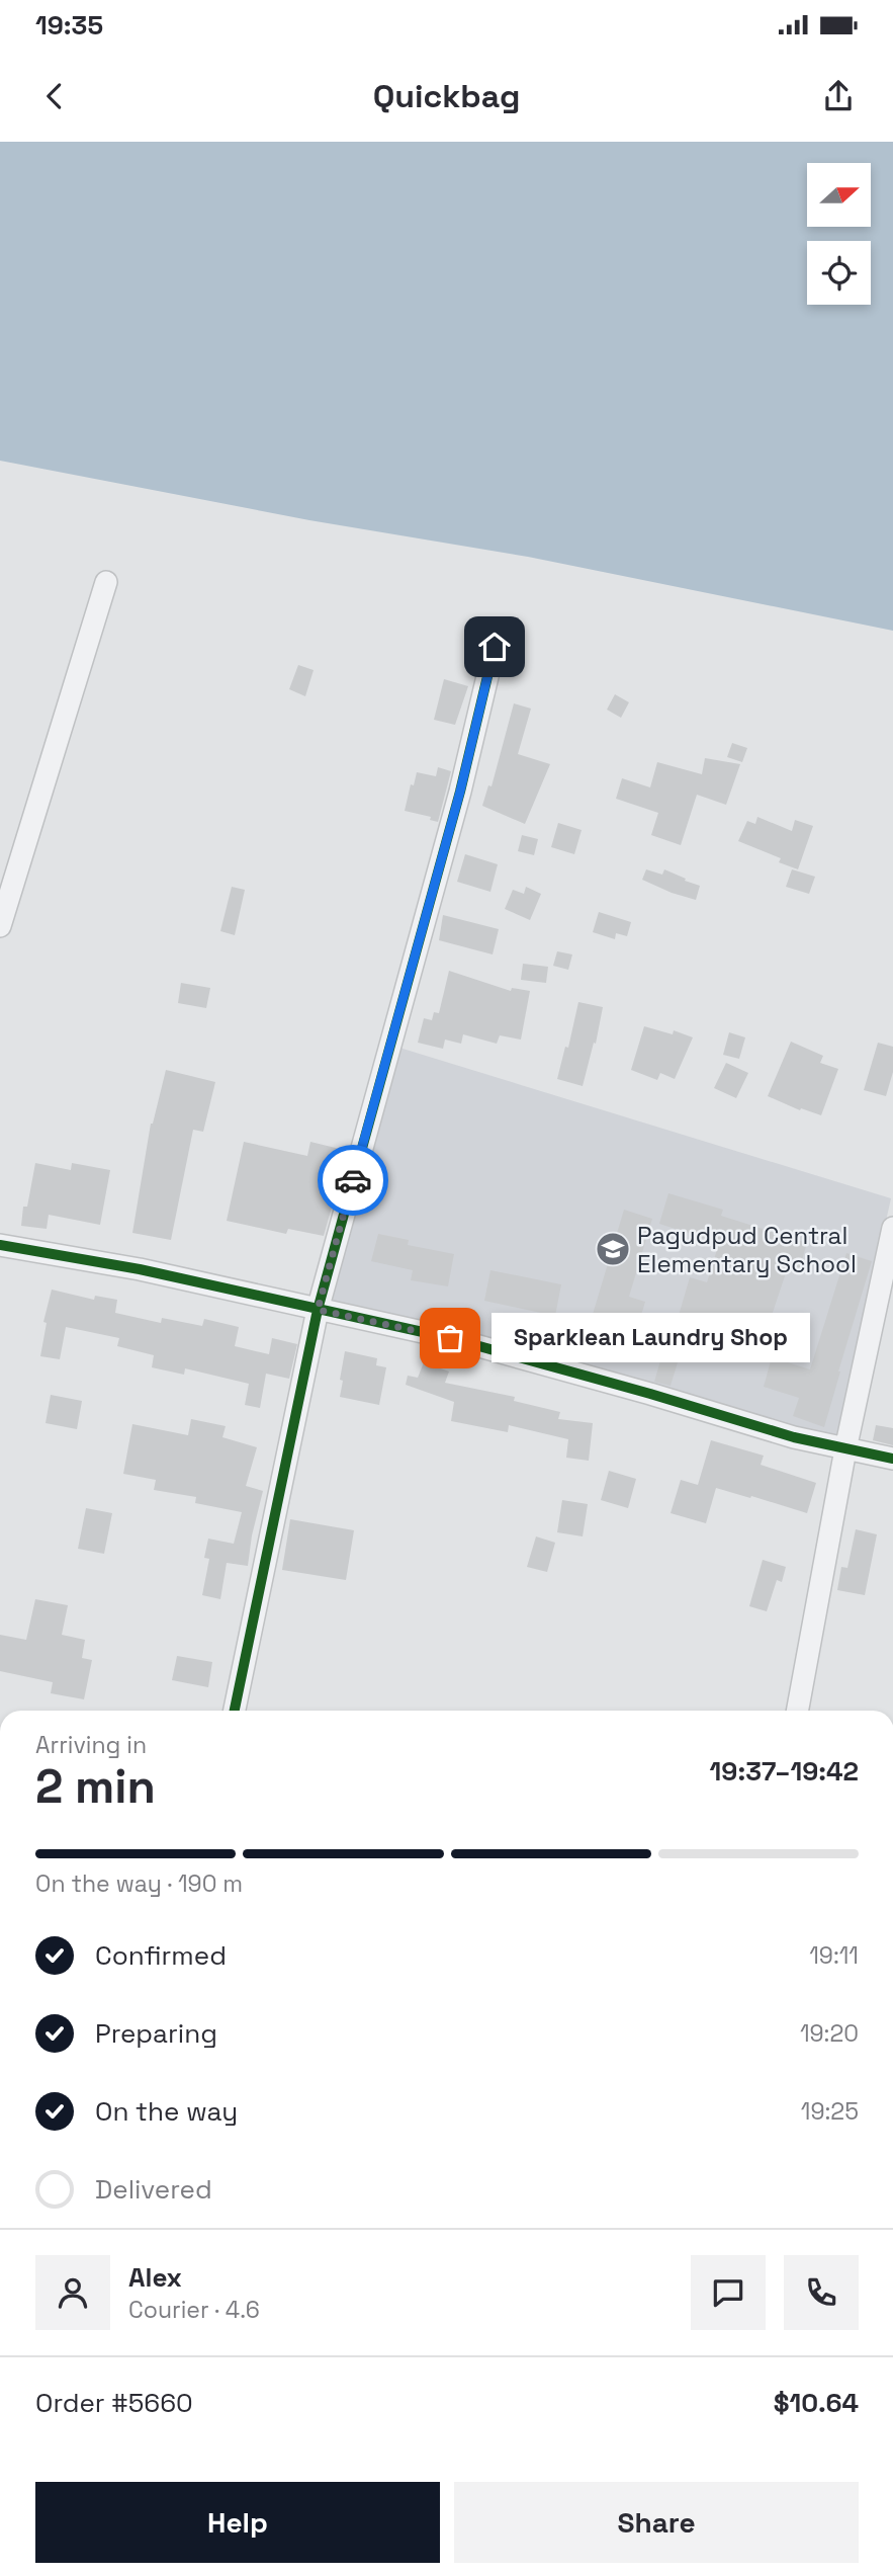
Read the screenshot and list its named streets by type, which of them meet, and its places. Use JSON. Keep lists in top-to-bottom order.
{
  "places": {
    "school or university": ["Pagudpud Central Elementary School"],
    "other": ["Sparklean Laundry Shop"]
  },
  "north": "right",
  "page": {
    "status": "19:35",
    "header": "Quickbag",
    "bubble": "Sparklean Laundry Shop",
    "heading": ["2 min", "Arriving in", "19:37–19:42"],
    "panel": [
      "Alex",
      "Courier · 4.6",
      "Order #5660",
      "$10.64"
    ],
    "bar": "On the way · 190 m",
    "list": [
      ["Confirmed", "19:11"],
      ["Preparing", "19:20"],
      ["On the way", "19:25"],
      "Delivered"
    ],
    "buttons": ["Help", "Share"]
  }
}
